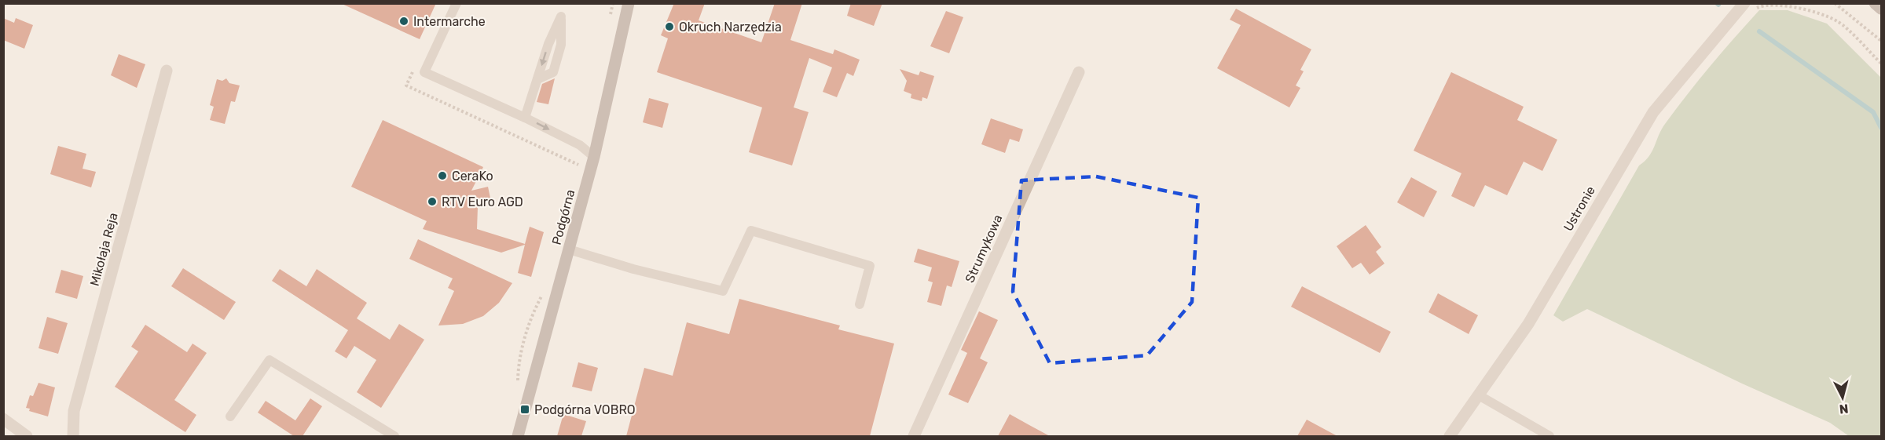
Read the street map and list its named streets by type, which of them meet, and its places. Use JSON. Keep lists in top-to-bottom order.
{
  "streets": {
    "main road": ["Podgórna"],
    "street": ["Ustronie", "Strumykowa", "Mikołaja Reja"]
  },
  "places": {
    "other": [
      "Intermarche",
      "Okruch Narzędzia",
      "CeraKo",
      "RTV Euro AGD"
    ],
    "transit": ["Podgórna VOBRO"]
  },
  "north": "bottom"
}
